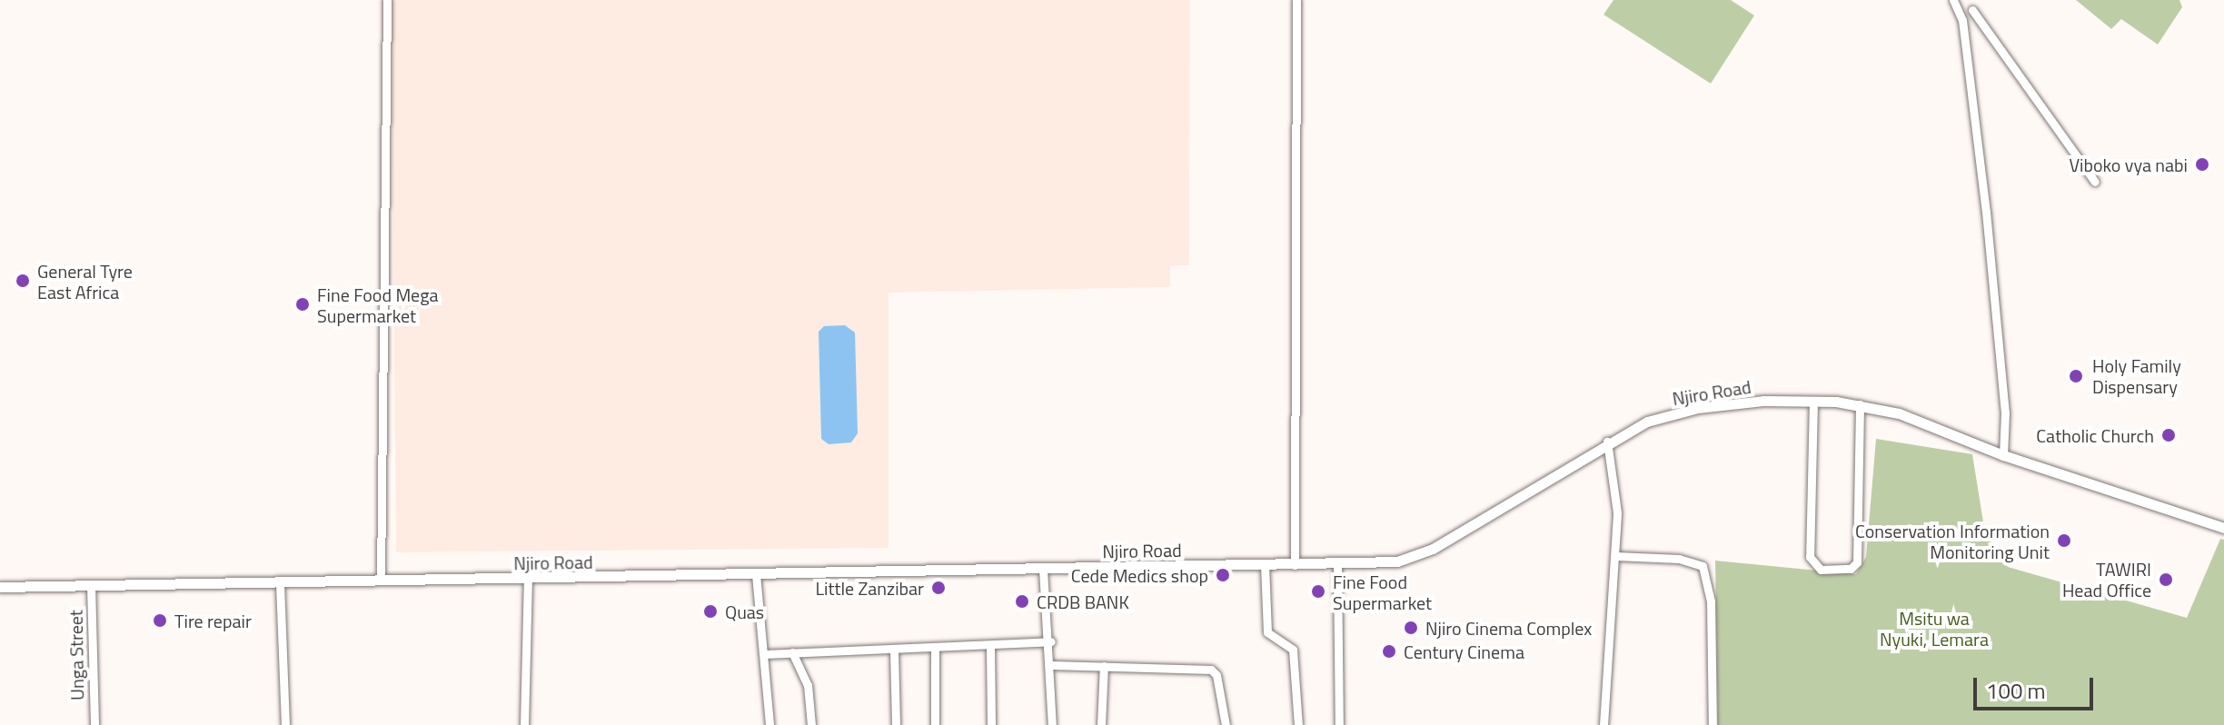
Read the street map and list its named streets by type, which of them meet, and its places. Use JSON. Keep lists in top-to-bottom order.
{
  "streets": {
    "street": ["Njiro Road", "Unga Street"]
  },
  "crossings": [
    ["Njiro Road", "Unga Street"]
  ],
  "parks": ["Msitu wa Nyuki, Lemara"],
  "places": [
    "Viboko vya nabi",
    "General Tyre East Africa",
    "Fine Food Mega Supermarket",
    "Holy Family Dispensary",
    "Catholic Church",
    "Conservation Information Monitoring Unit",
    "Cede Medics shop",
    "TAWIRI Head Office",
    "Little Zanzibar",
    "Fine Food Supermarket",
    "CRDB BANK",
    "Quas",
    "Tire repair",
    "Njiro Cinema Complex",
    "Century Cinema"
  ],
  "scale_bar": "100 m"
}
